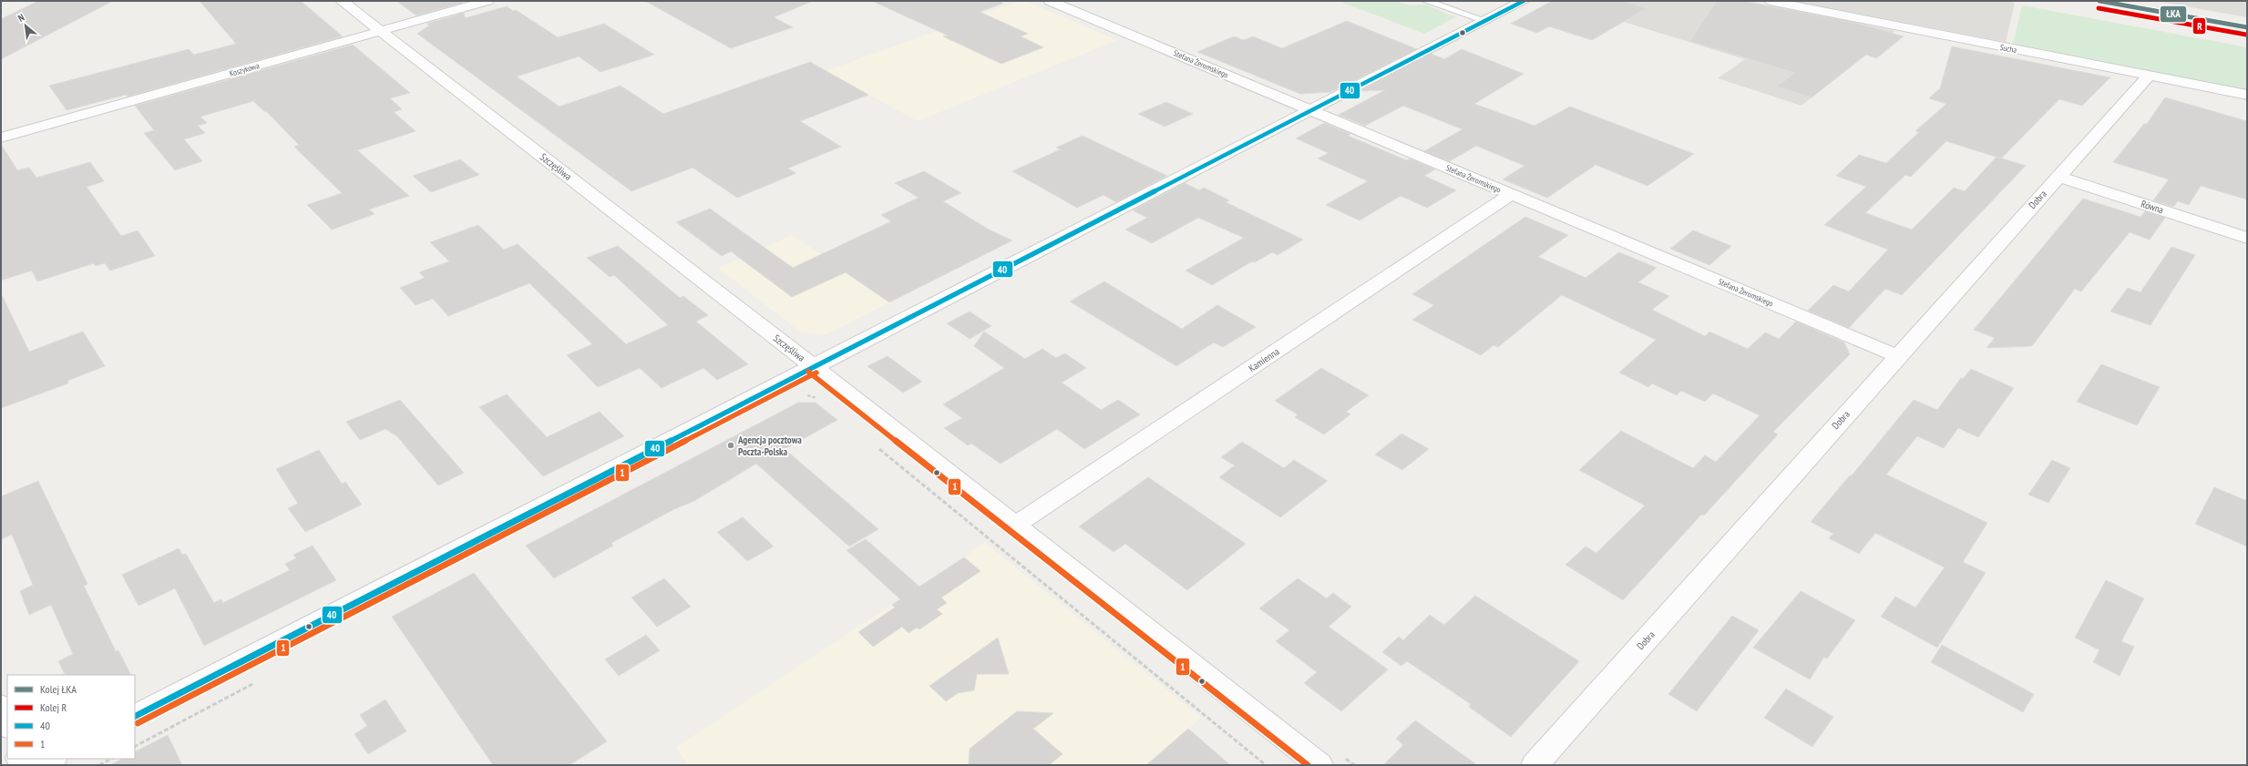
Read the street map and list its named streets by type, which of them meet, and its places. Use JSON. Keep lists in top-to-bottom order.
{
  "streets": {
    "street": [
      "Sucha",
      "Stefana Żeromskiego",
      "Koszykowa",
      "Szczęśliwa",
      "Dobra",
      "Równa",
      "Kamienna"
    ]
  },
  "crossings": [
    ["Sucha", "Dobra"],
    ["Stefana Żeromskiego", "Dobra"],
    ["Stefana Żeromskiego", "Kamienna"],
    ["Koszykowa", "Szczęśliwa"],
    ["Szczęśliwa", "Kamienna"],
    ["Dobra", "Równa"]
  ],
  "places": ["Agencja pocztowa Poczta-Polska"],
  "lines": [
    "rail line ŁKA",
    "transit line 40",
    "rail line R",
    "transit line 1"
  ],
  "legend": [
    "Kolej ŁKA",
    "Kolej R",
    "40",
    "1"
  ],
  "north": "top left"
}
